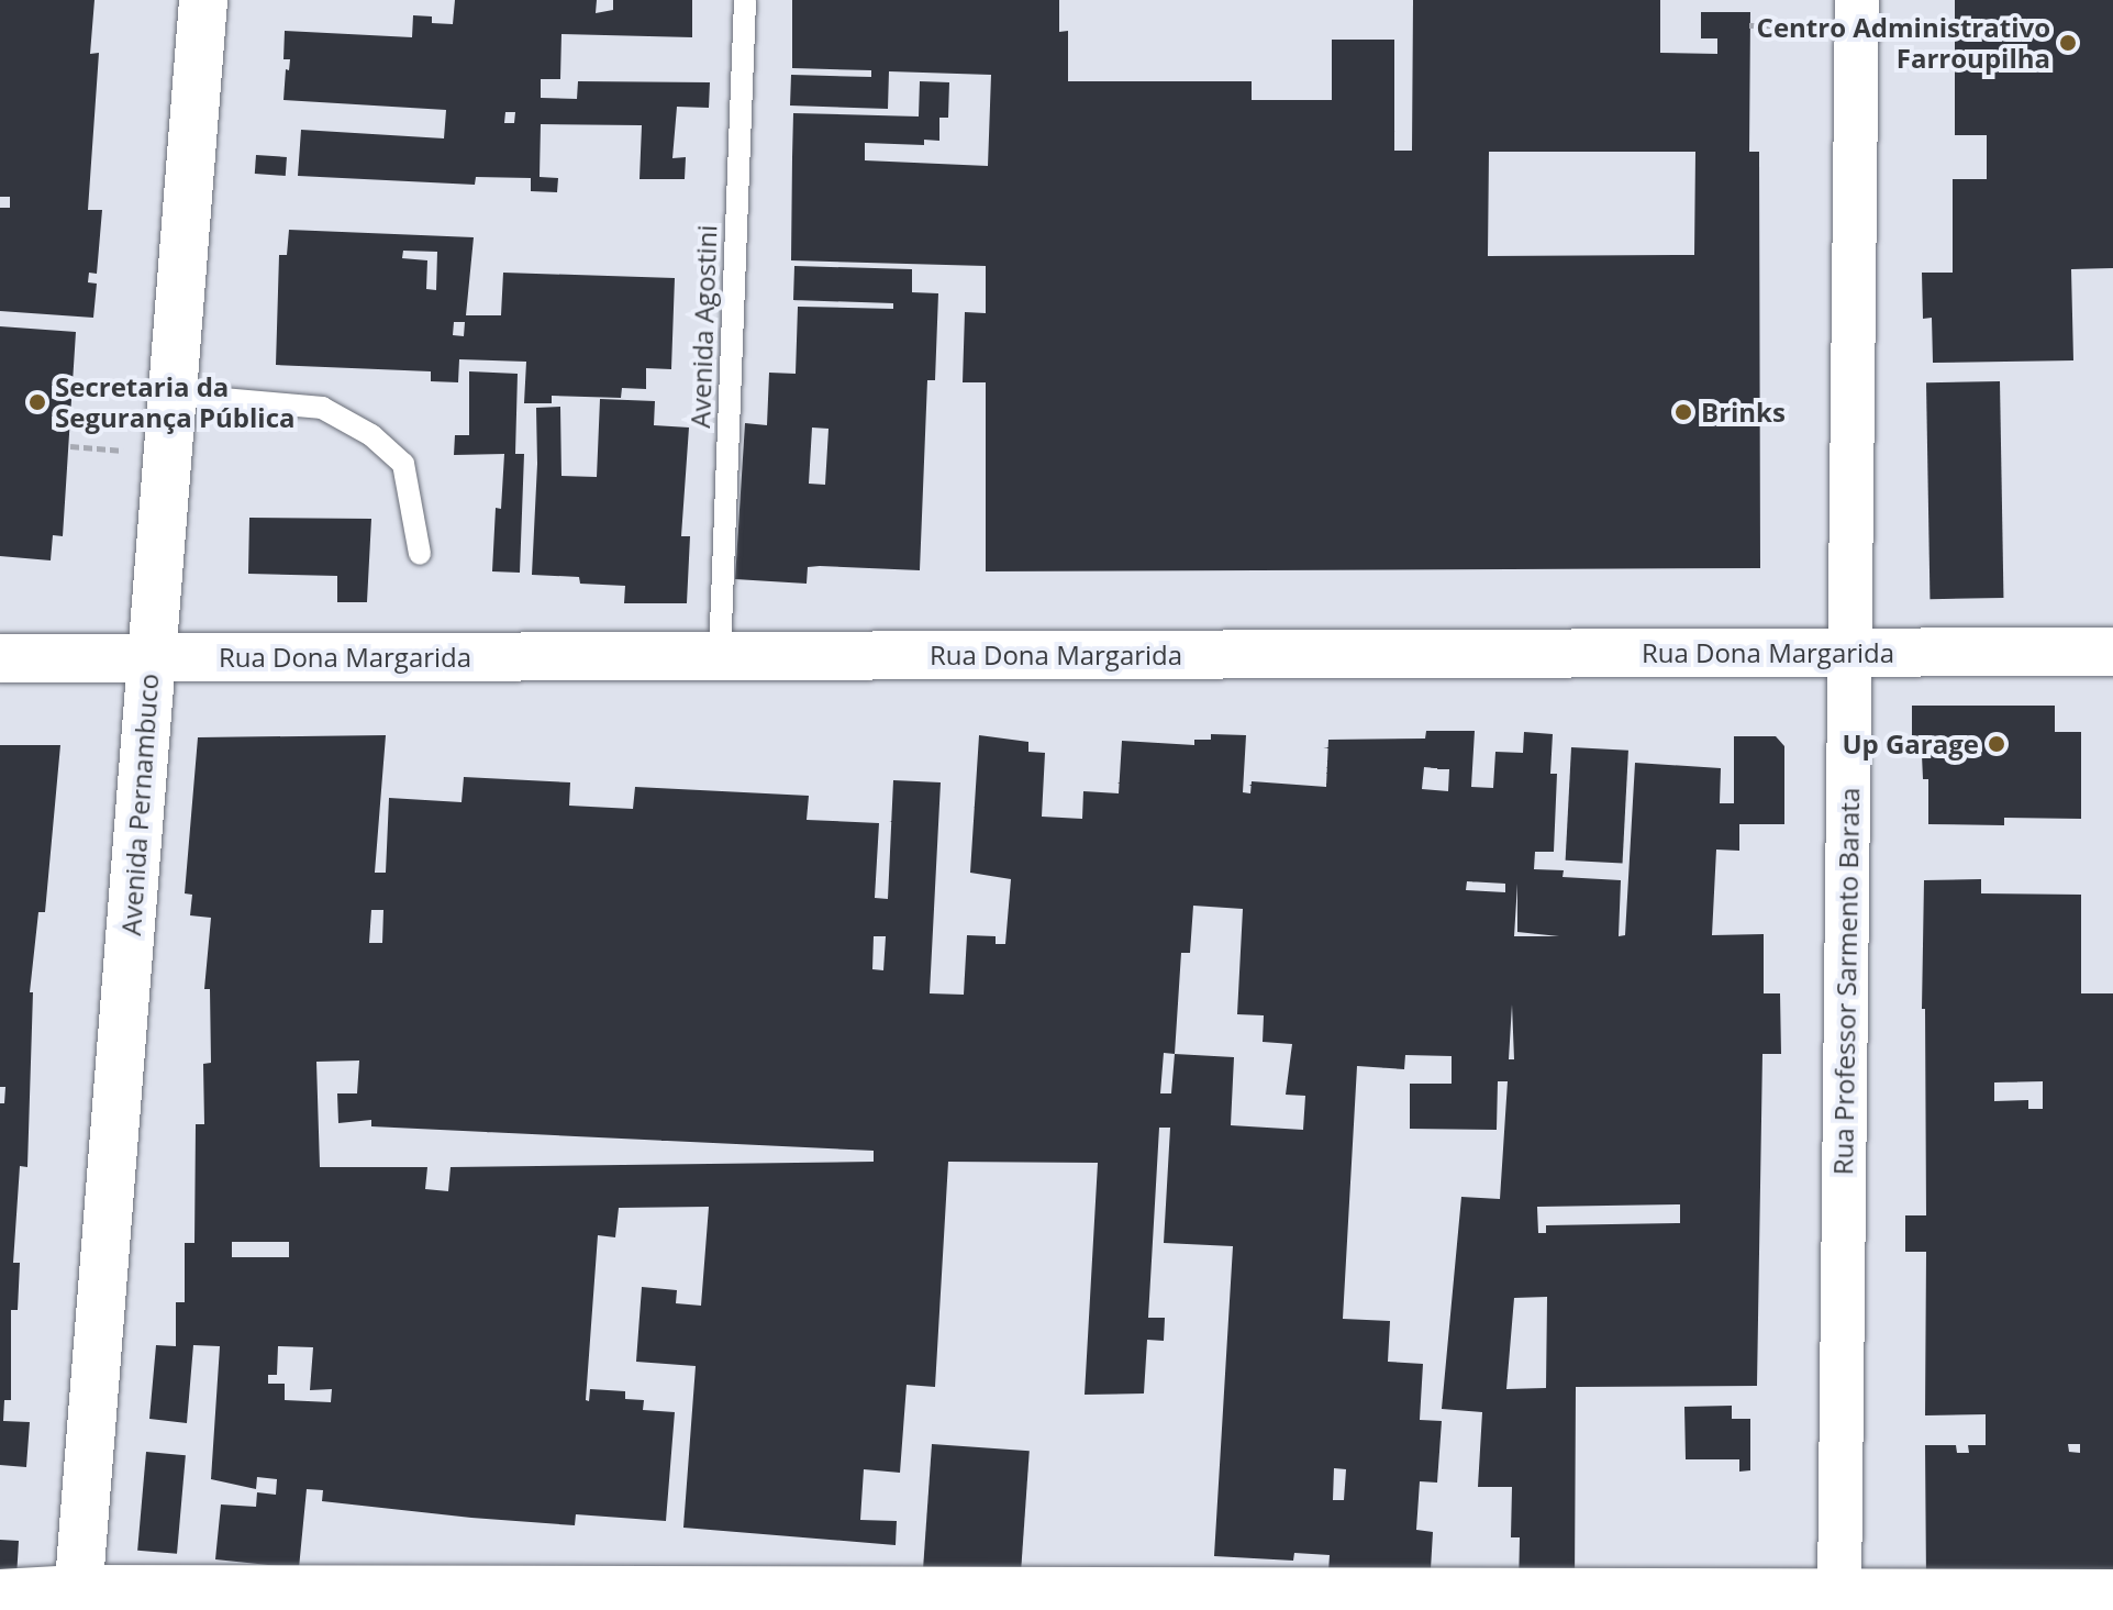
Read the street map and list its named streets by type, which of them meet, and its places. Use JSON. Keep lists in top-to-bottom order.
{
  "streets": {
    "main road": ["Rua Dona Margarida", "Avenida Pernambuco"],
    "street": ["Rua Professor Sarmento Barata"],
    "lane": ["Avenida Agostini"]
  },
  "crossings": [
    ["Avenida Agostini", "Rua Dona Margarida"],
    ["Rua Dona Margarida", "Avenida Pernambuco"],
    ["Rua Dona Margarida", "Rua Professor Sarmento Barata"]
  ],
  "places": [
    "Centro Administrativo Farroupilha",
    "Secretaria da Segurança Pública",
    "Brinks",
    "Up Garage"
  ]
}
